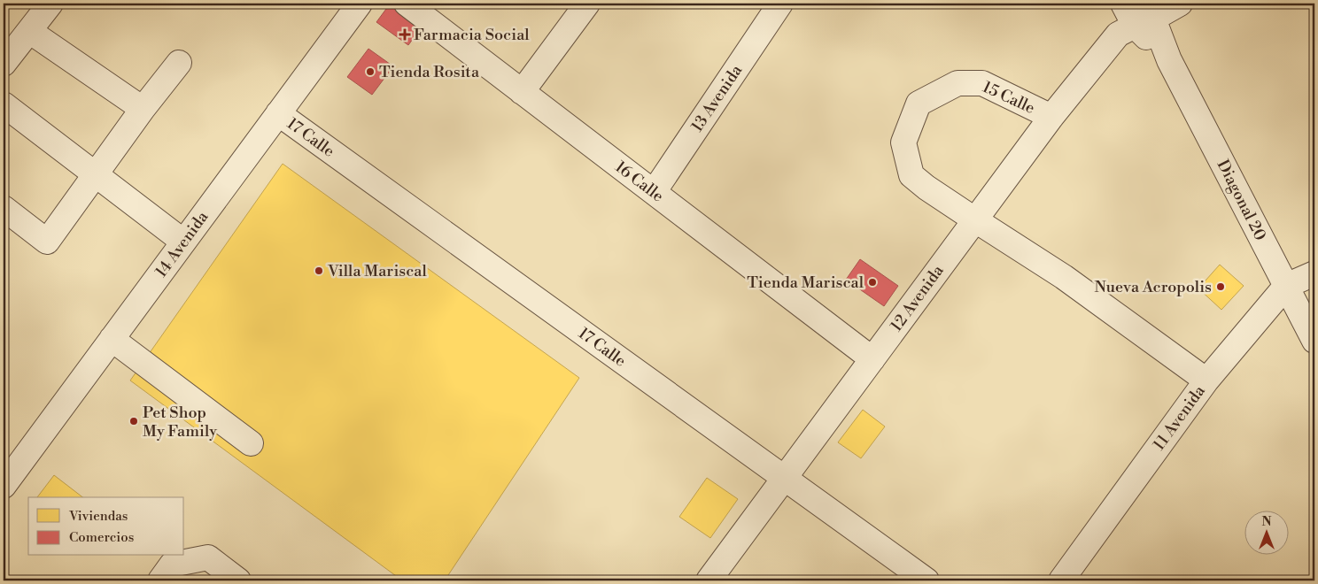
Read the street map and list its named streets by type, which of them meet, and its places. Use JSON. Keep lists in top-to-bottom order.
{
  "streets": {
    "street": [
      "15 Calle",
      "13 Avenida",
      "17 Calle",
      "16 Calle",
      "Diagonal 20",
      "14 Avenida",
      "12 Avenida",
      "11 Avenida"
    ]
  },
  "crossings": [
    ["15 Calle", "12 Avenida"],
    ["13 Avenida", "16 Calle"],
    ["17 Calle", "14 Avenida"],
    ["17 Calle", "12 Avenida"],
    ["16 Calle", "12 Avenida"],
    ["Diagonal 20", "12 Avenida"],
    ["Diagonal 20", "11 Avenida"]
  ],
  "places": {
    "health": ["Farmacia Social"],
    "other": [
      "Tienda Rosita",
      "Villa Mariscal",
      "Tienda Mariscal",
      "Nueva Acropolis",
      "Pet Shop My Family"
    ]
  },
  "legend": ["Viviendas", "Comercios"],
  "north": "top"
}
